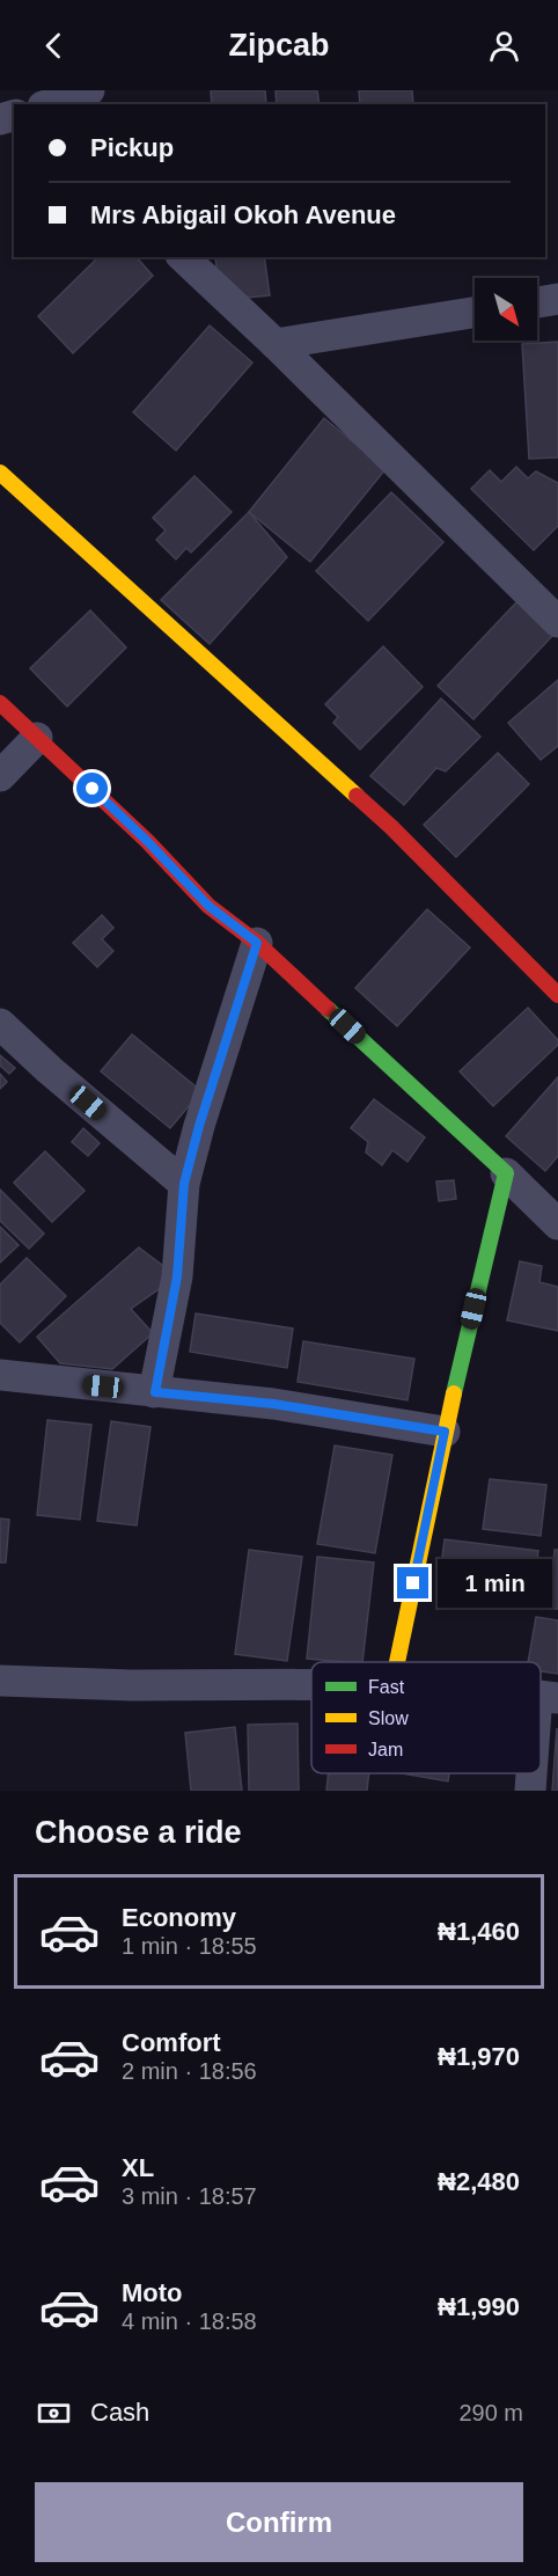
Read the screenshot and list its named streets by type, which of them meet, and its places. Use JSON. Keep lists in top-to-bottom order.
{
  "legend": ["Fast", "Slow", "Jam"],
  "north": "bottom right",
  "page": {
    "header": "Zipcab",
    "banner": ["Pickup", "Mrs Abigail Okoh Avenue"],
    "bubble": "1 min",
    "heading": "Choose a ride",
    "list": [
      {
        "name": "Economy",
        "note": "1 min · 18:55",
        "value": "₦1,460"
      },
      {
        "name": "Comfort",
        "note": "2 min · 18:56",
        "value": "₦1,970"
      },
      {
        "name": "XL",
        "note": "3 min · 18:57",
        "value": "₦2,480"
      },
      {
        "name": "Moto",
        "note": "4 min · 18:58",
        "value": "₦1,990"
      }
    ],
    "pay": ["Cash", "290 m"],
    "buttons": "Confirm"
  }
}
